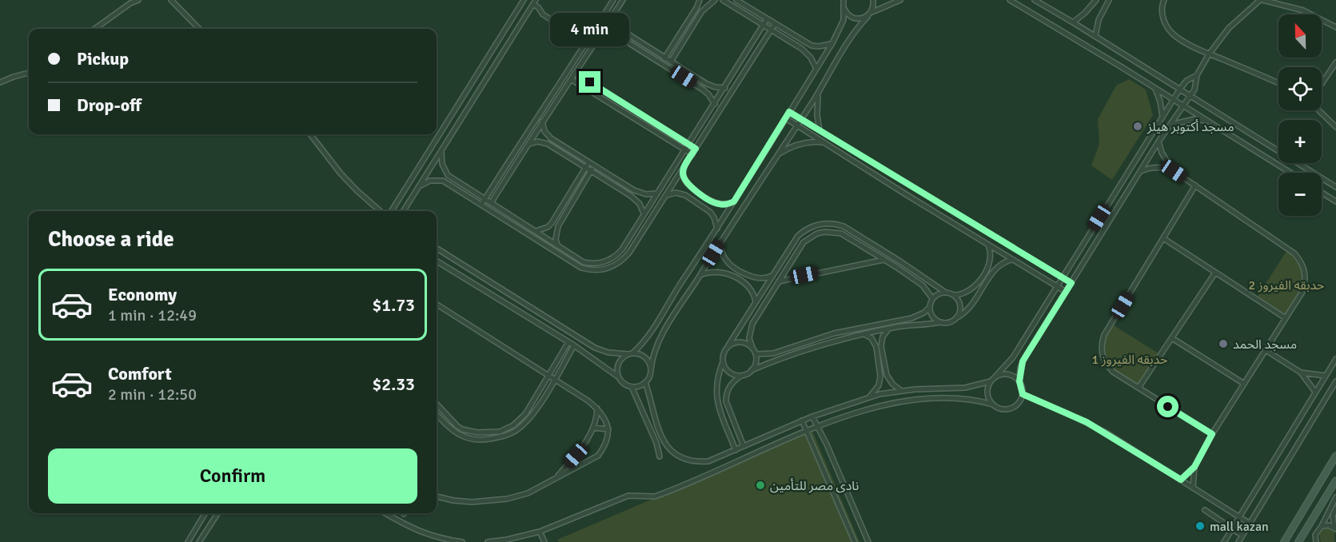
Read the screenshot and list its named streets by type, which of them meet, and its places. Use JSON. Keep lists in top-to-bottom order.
{
  "parks": ["حدبقه الفيروز 2", "حدبقه الفيروز 1"],
  "places": [
    "مسجد أكتوبر هيلز",
    "مسجد الحمد",
    "نادى مصر للتأمين",
    "mall kazan"
  ],
  "north": "top",
  "page": {
    "bubble": "4 min",
    "map_buttons": ["+", "−"],
    "banner": ["Pickup", "Drop-off"],
    "heading": "Choose a ride",
    "list": [
      {
        "name": "Economy",
        "note": "1 min · 12:49",
        "value": "$1.73"
      },
      {
        "name": "Comfort",
        "note": "2 min · 12:50",
        "value": "$2.33"
      }
    ],
    "buttons": "Confirm"
  }
}
